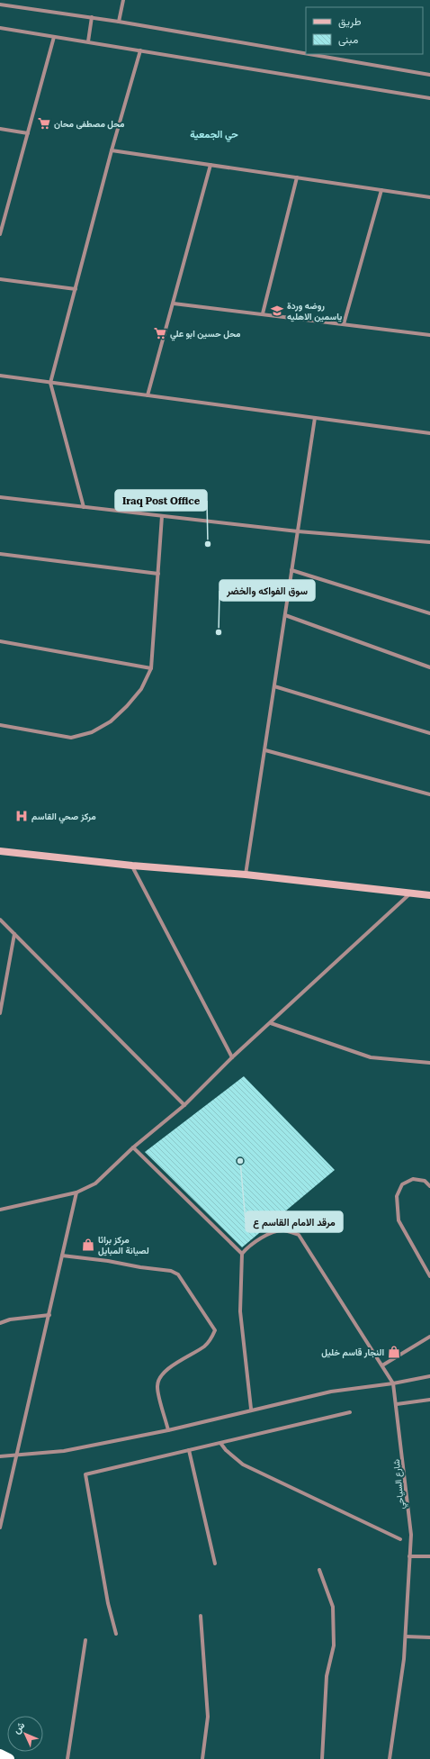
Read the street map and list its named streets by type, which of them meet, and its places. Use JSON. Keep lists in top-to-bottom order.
{
  "streets": {
    "street": ["شارع السياحي"]
  },
  "districts": ["حي الجمعية"],
  "places": {
    "supermarket": ["محل مصطفى محان", "محل حسين ابو علي"],
    "school or university": ["روضه وردة ياسمين الاهليه"],
    "other": ["Iraq Post Office", "سوق الفواكه والخضر", "مرقد الامام القاسم ع"],
    "hospital": ["مركز صحي القاسم"],
    "shop": ["مركز براثا لصيانة المبايل", "النجار قاسم خليل"]
  },
  "legend": ["طريق", "مبنى"],
  "north": "top left"
}
